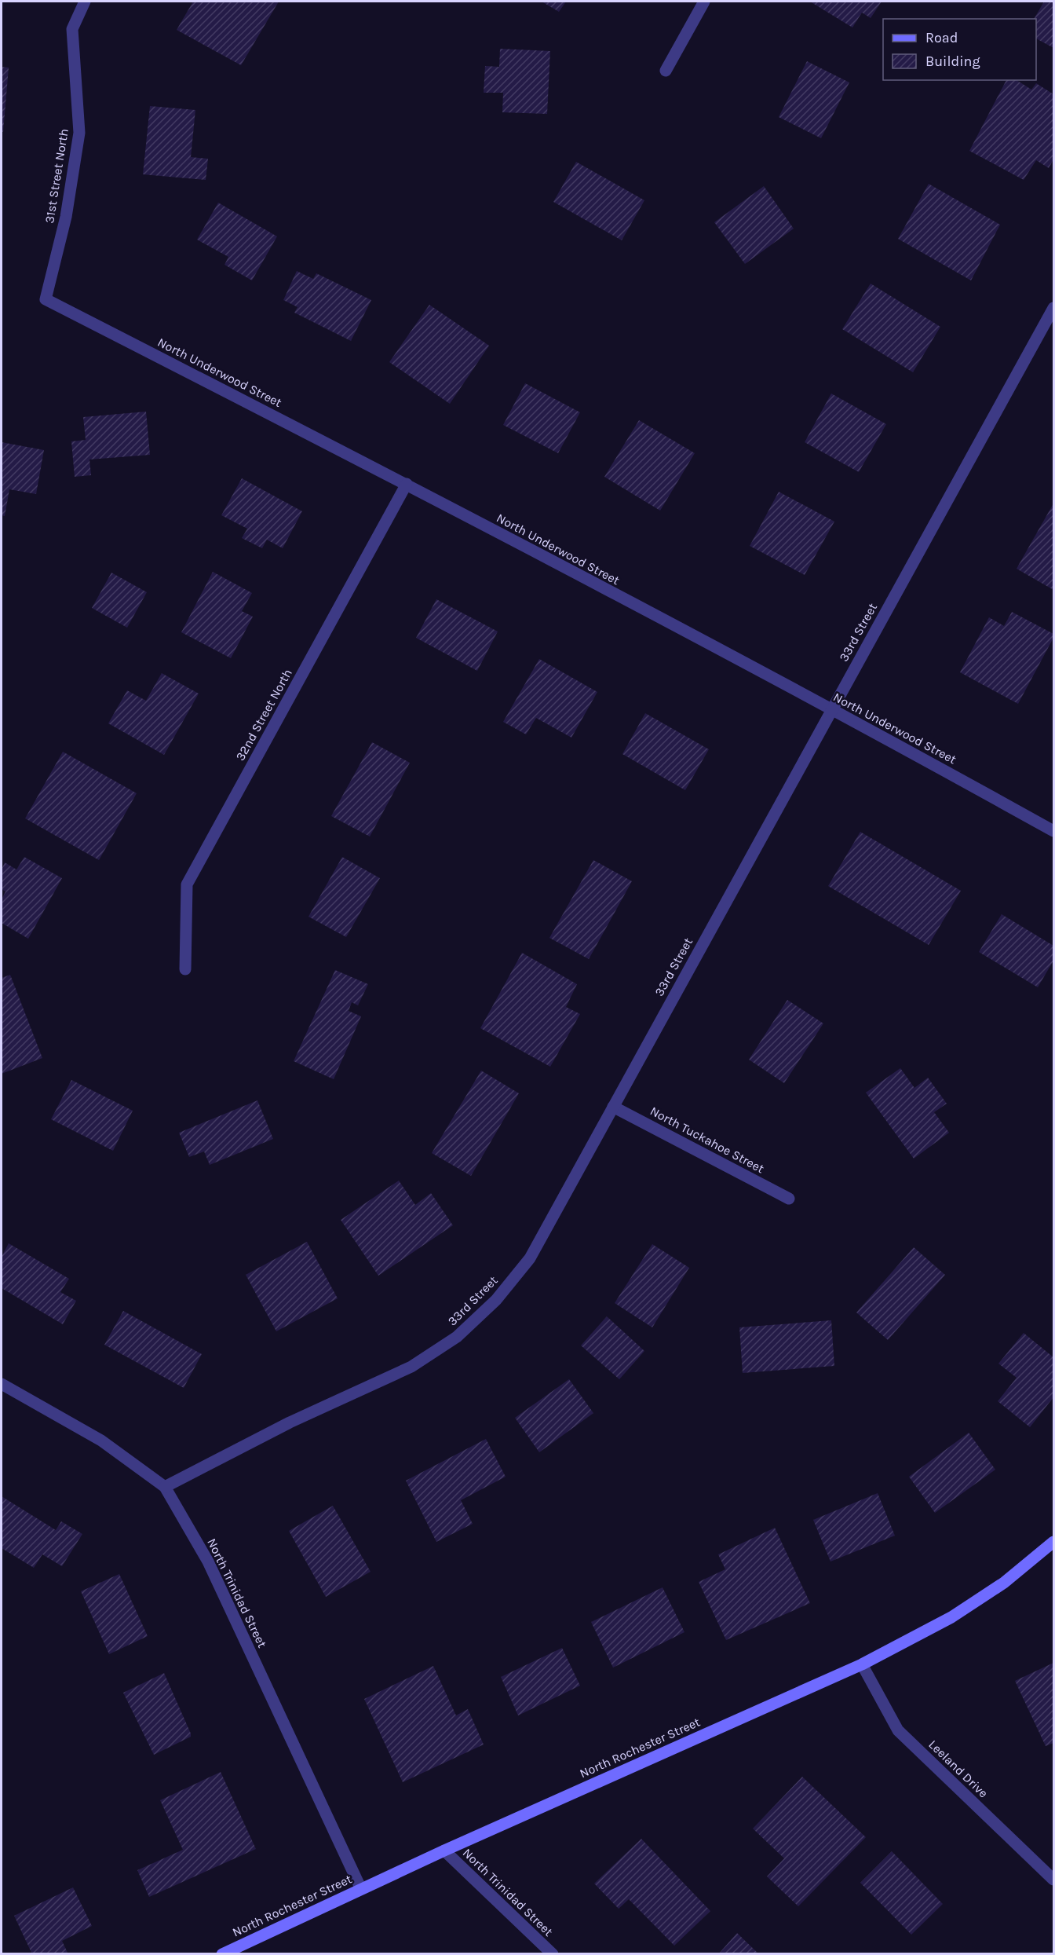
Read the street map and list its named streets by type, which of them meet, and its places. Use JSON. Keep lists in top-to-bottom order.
{
  "streets": {
    "street": [
      "31st Street North",
      "North Underwood Street",
      "33rd Street",
      "32nd Street North",
      "North Tuckahoe Street",
      "North Trinidad Street",
      "North Rochester Street",
      "Leeland Drive"
    ]
  },
  "crossings": [
    ["31st Street North", "North Underwood Street"],
    ["North Underwood Street", "33rd Street"],
    ["North Underwood Street", "32nd Street North"],
    ["33rd Street", "North Tuckahoe Street"],
    ["33rd Street", "North Trinidad Street"],
    ["North Trinidad Street", "North Rochester Street"],
    ["North Rochester Street", "Leeland Drive"]
  ],
  "legend": ["Road", "Building"]
}
